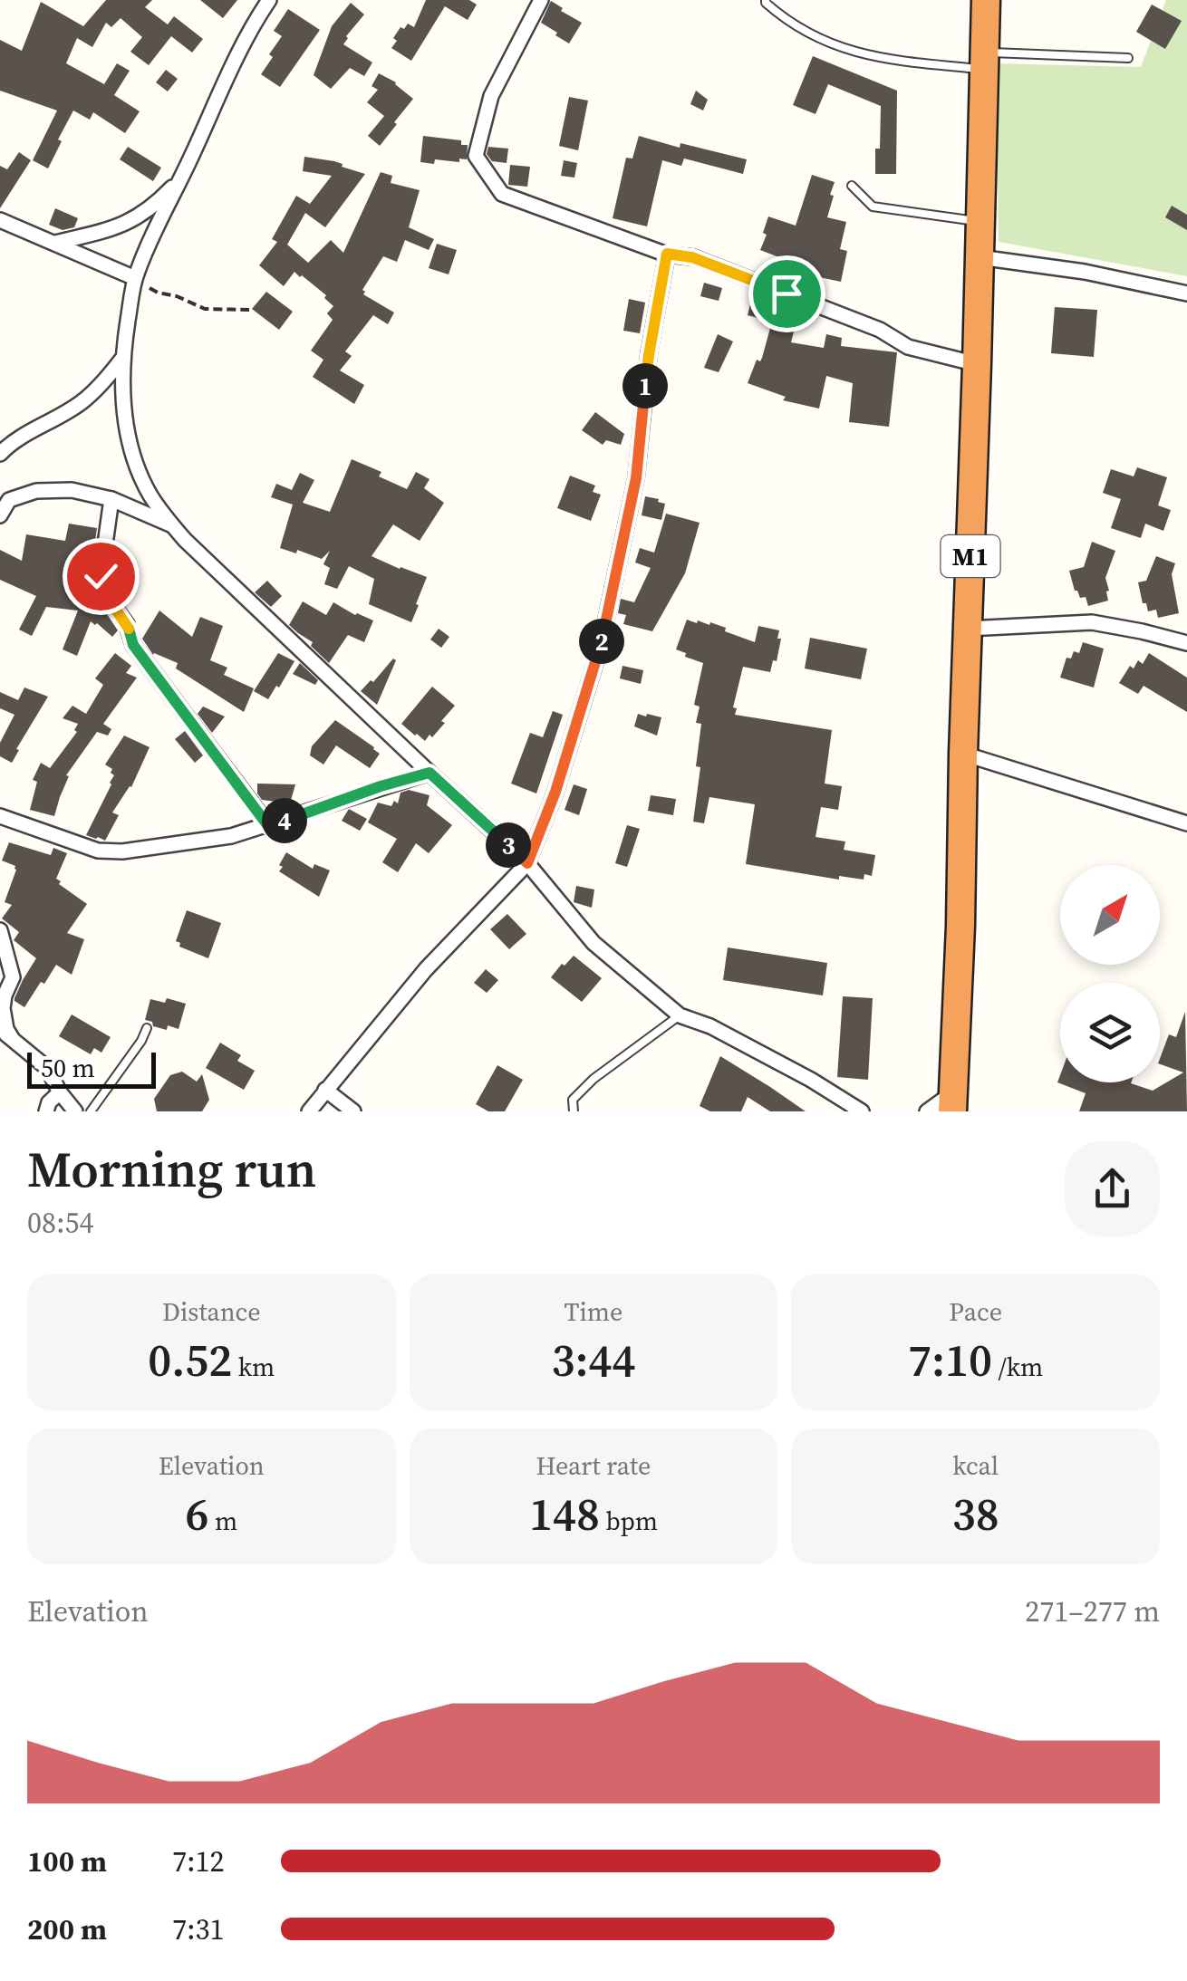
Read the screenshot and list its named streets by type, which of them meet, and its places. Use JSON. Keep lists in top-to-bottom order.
{
  "streets": {
    "highway": ["M1"]
  },
  "scale_bar": "50 m",
  "north": "top right",
  "page": {
    "pins": [
      "1",
      "2",
      "4",
      "3"
    ],
    "scale": "50 m",
    "heading": ["Morning run", "08:54"],
    "stats": [
      ["Distance", "0.52 km"],
      ["Time", "3:44"],
      ["Pace", "7:10 /km"],
      ["Elevation", "6 m"],
      ["Heart rate", "148 bpm"],
      ["kcal", "38"]
    ],
    "chart": ["Elevation", "271–277 m"],
    "list": [
      {
        "name": "100 m",
        "note": "7:12"
      },
      {
        "name": "200 m",
        "note": "7:31"
      }
    ]
  }
}
